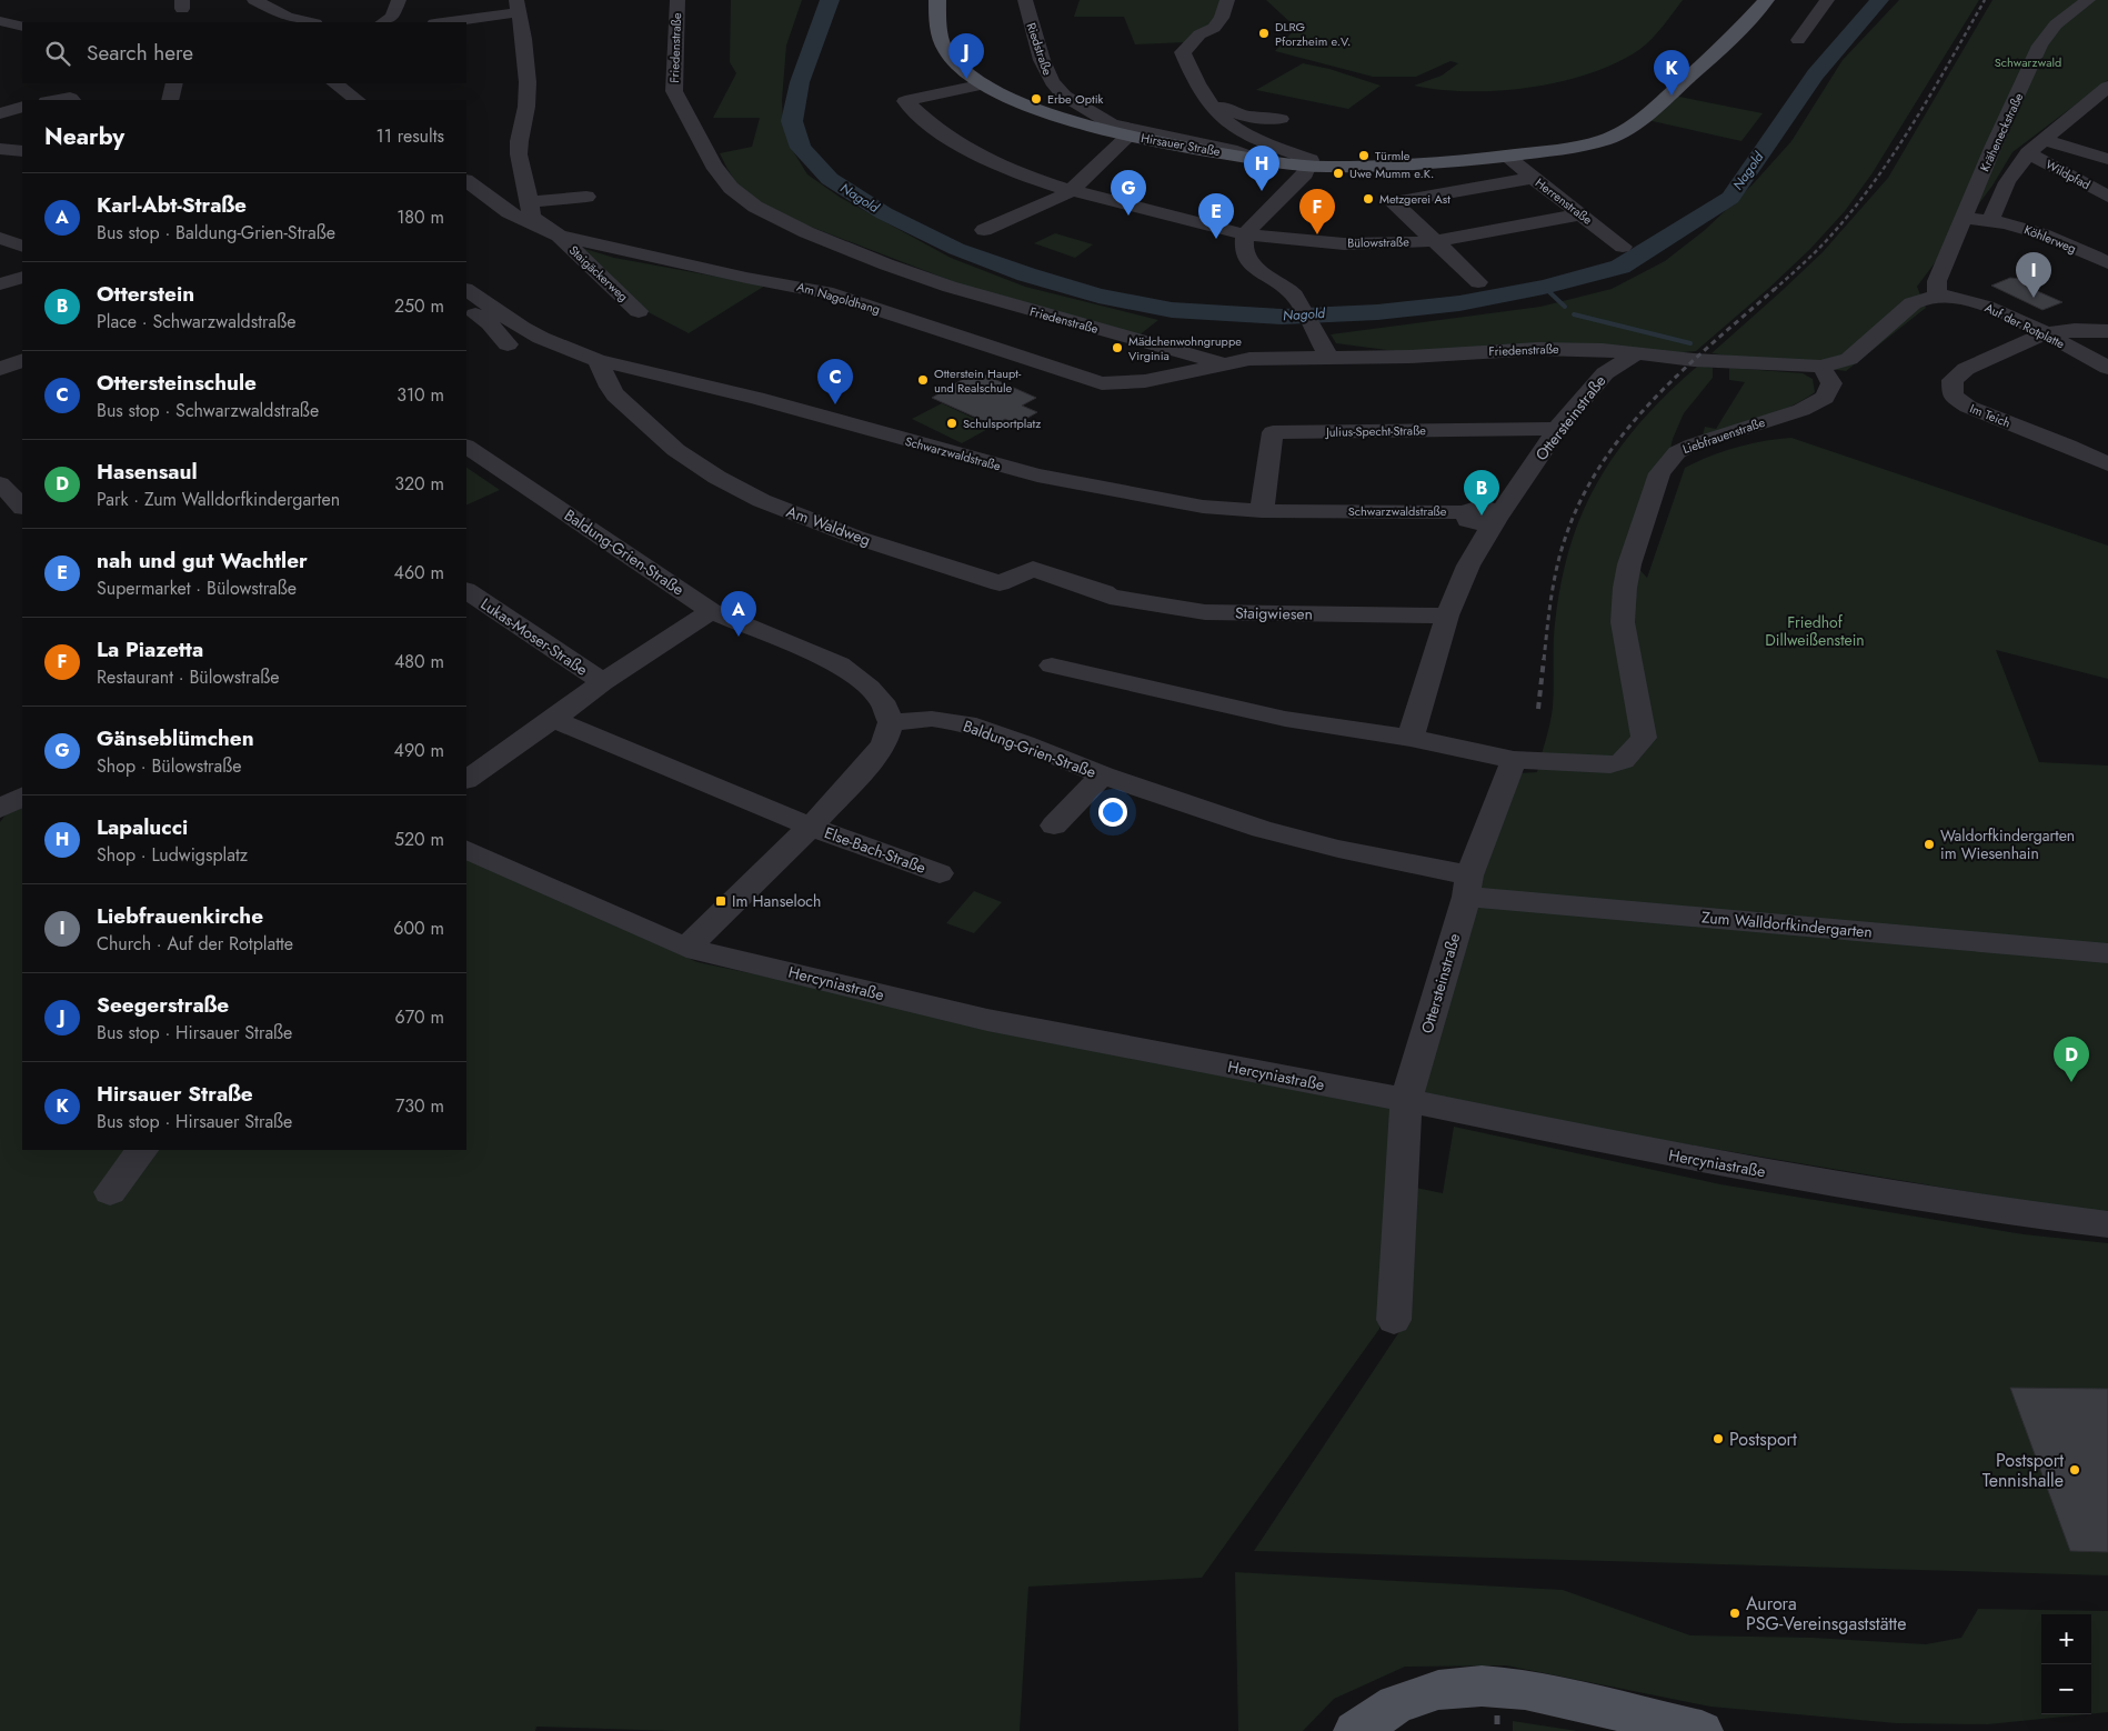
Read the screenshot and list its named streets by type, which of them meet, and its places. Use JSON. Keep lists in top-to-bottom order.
{
  "streets": {
    "main road": ["Hirsauer Straße"],
    "street": [
      "Friedenstraße",
      "Riedstraße",
      "Kräheneckstraße",
      "Wildpfad",
      "Herrenstraße",
      "Köhlerweg",
      "Bülowstraße",
      "Staigäckerweg",
      "Am Nagoldhang",
      "Auf der Rotplatte",
      "Im Teich",
      "Ottersteinstraße",
      "Julius-Specht-Straße",
      "Liebfrauenstraße",
      "Schwarzwaldstraße",
      "Am Waldweg",
      "Baldung-Grien-Straße",
      "Staigwiesen",
      "Lukas-Moser-Straße",
      "Else-Bach-Straße",
      "Zum Walldorfkindergarten",
      "Hercyniastraße"
    ]
  },
  "crossings": [
    ["Friedenstraße", "Am Nagoldhang"],
    ["Friedenstraße", "Ottersteinstraße"],
    ["Friedenstraße", "Liebfrauenstraße"],
    ["Riedstraße", "Hirsauer Straße"],
    ["Hirsauer Straße", "Herrenstraße"],
    ["Hirsauer Straße", "Bülowstraße"],
    ["Herrenstraße", "Bülowstraße"],
    ["Staigäckerweg", "Am Nagoldhang"],
    ["Auf der Rotplatte", "Im Teich"],
    ["Ottersteinstraße", "Julius-Specht-Straße"],
    ["Ottersteinstraße", "Liebfrauenstraße"],
    ["Ottersteinstraße", "Schwarzwaldstraße"],
    ["Ottersteinstraße", "Baldung-Grien-Straße"],
    ["Ottersteinstraße", "Staigwiesen"],
    ["Ottersteinstraße", "Zum Walldorfkindergarten"],
    ["Ottersteinstraße", "Hercyniastraße"],
    ["Julius-Specht-Straße", "Schwarzwaldstraße"],
    ["Schwarzwaldstraße", "Am Waldweg"],
    ["Am Waldweg", "Staigwiesen"],
    ["Baldung-Grien-Straße", "Zum Walldorfkindergarten"]
  ],
  "water": ["Nagold"],
  "parks": ["Schwarzwald", "Friedhof Dillweißenstein"],
  "places": {
    "other": [
      "DLRG Pforzheim e.V.",
      "Erbe Optik",
      "Türmle",
      "Uwe Mumm e.K.",
      "Metzgerei Ast",
      "Mädchenwohngruppe Virginia",
      "Otterstein Haupt- und Realschule",
      "Schulsportplatz",
      "Waldorfkindergarten im Wiesenhain",
      "Postsport",
      "Postsport Tennishalle",
      "Aurora PSG-Vereinsgaststätte"
    ],
    "transit": ["Im Hanseloch"]
  },
  "page": {
    "search": "Search here",
    "pins": [
      "J",
      "K",
      "H",
      "G",
      "F",
      "E",
      "I",
      "C",
      "B",
      "A",
      "D"
    ],
    "heading": ["Nearby", "11 results"],
    "list": [
      {
        "mark": "A",
        "name": "Karl-Abt-Straße",
        "note": "Bus stop · Baldung-Grien-Straße",
        "value": "180 m"
      },
      {
        "mark": "B",
        "name": "Otterstein",
        "note": "Place · Schwarzwaldstraße",
        "value": "250 m"
      },
      {
        "mark": "C",
        "name": "Ottersteinschule",
        "note": "Bus stop · Schwarzwaldstraße",
        "value": "310 m"
      },
      {
        "mark": "D",
        "name": "Hasensaul",
        "note": "Park · Zum Walldorfkindergarten",
        "value": "320 m"
      },
      {
        "mark": "E",
        "name": "nah und gut Wachtler",
        "note": "Supermarket · Bülowstraße",
        "value": "460 m"
      },
      {
        "mark": "F",
        "name": "La Piazetta",
        "note": "Restaurant · Bülowstraße",
        "value": "480 m"
      },
      {
        "mark": "G",
        "name": "Gänseblümchen",
        "note": "Shop · Bülowstraße",
        "value": "490 m"
      },
      {
        "mark": "H",
        "name": "Lapalucci",
        "note": "Shop · Ludwigsplatz",
        "value": "520 m"
      },
      {
        "mark": "I",
        "name": "Liebfrauenkirche",
        "note": "Church · Auf der Rotplatte",
        "value": "600 m"
      },
      {
        "mark": "J",
        "name": "Seegerstraße",
        "note": "Bus stop · Hirsauer Straße",
        "value": "670 m"
      },
      {
        "mark": "K",
        "name": "Hirsauer Straße",
        "note": "Bus stop · Hirsauer Straße",
        "value": "730 m"
      }
    ],
    "map_buttons": ["+", "−"]
  }
}
